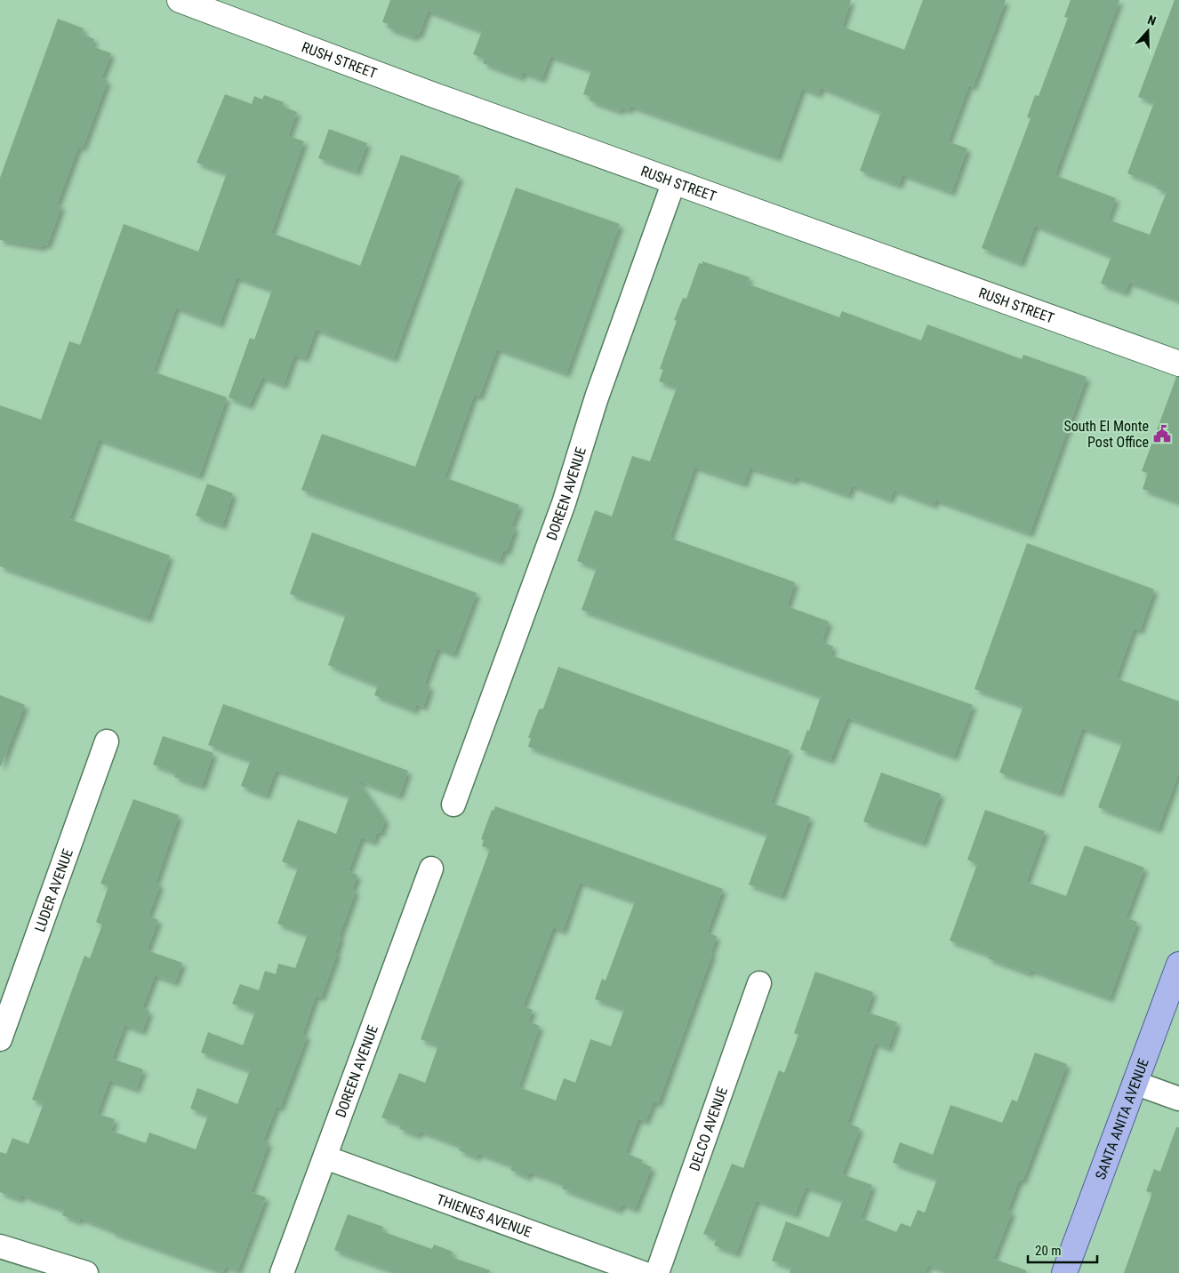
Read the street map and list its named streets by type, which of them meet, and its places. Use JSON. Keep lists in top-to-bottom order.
{
  "streets": {
    "main road": ["SANTA ANITA AVENUE"],
    "street": [
      "RUSH STREET",
      "DOREEN AVENUE",
      "LUDER AVENUE",
      "DELCO AVENUE",
      "THIENES AVENUE"
    ]
  },
  "crossings": [
    ["RUSH STREET", "DOREEN AVENUE"],
    ["DOREEN AVENUE", "THIENES AVENUE"]
  ],
  "places": {
    "public building": ["South El Monte Post Office"]
  },
  "scale_bar": "20 m",
  "north": "top"
}
